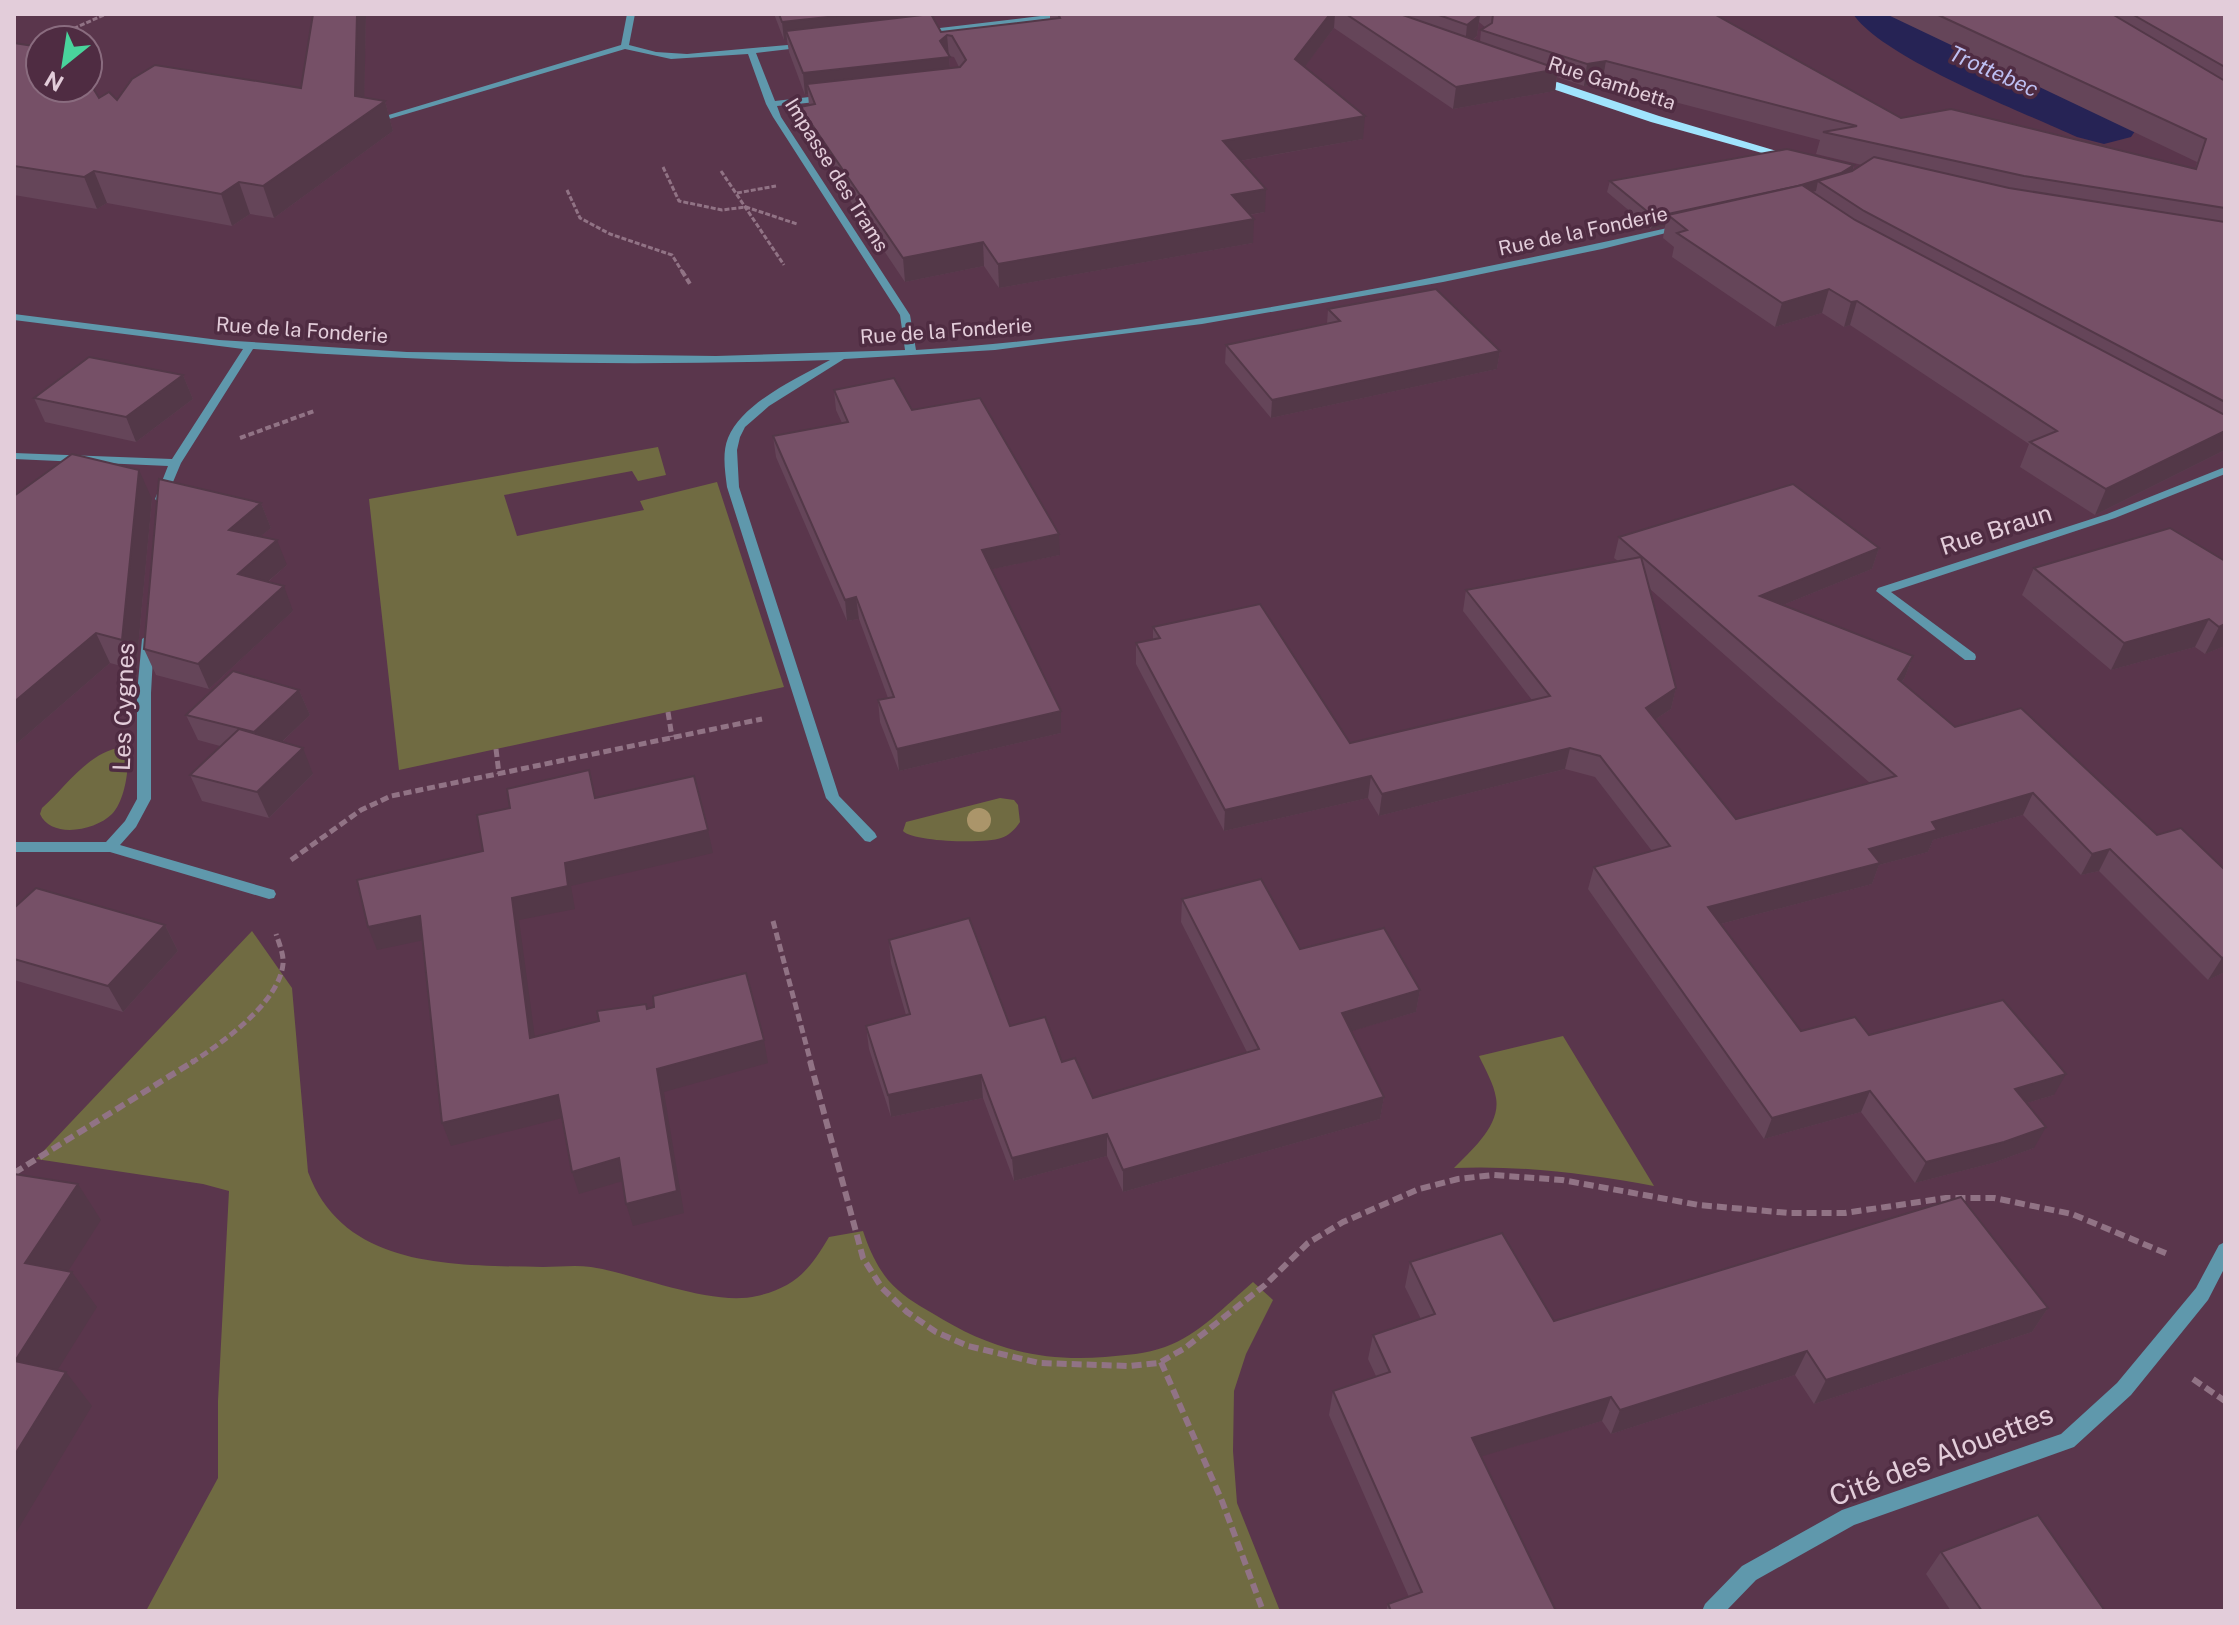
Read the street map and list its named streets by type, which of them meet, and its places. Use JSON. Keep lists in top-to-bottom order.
{
  "streets": {
    "main road": ["Rue Gambetta"],
    "street": [
      "Impasse des Trams",
      "Rue de la Fonderie",
      "Rue Braun",
      "Les Cygnes",
      "Cité des Alouettes"
    ]
  },
  "crossings": [
    ["Impasse des Trams", "Rue de la Fonderie"]
  ],
  "water": ["Trottebec"],
  "north": "bottom left"
}
